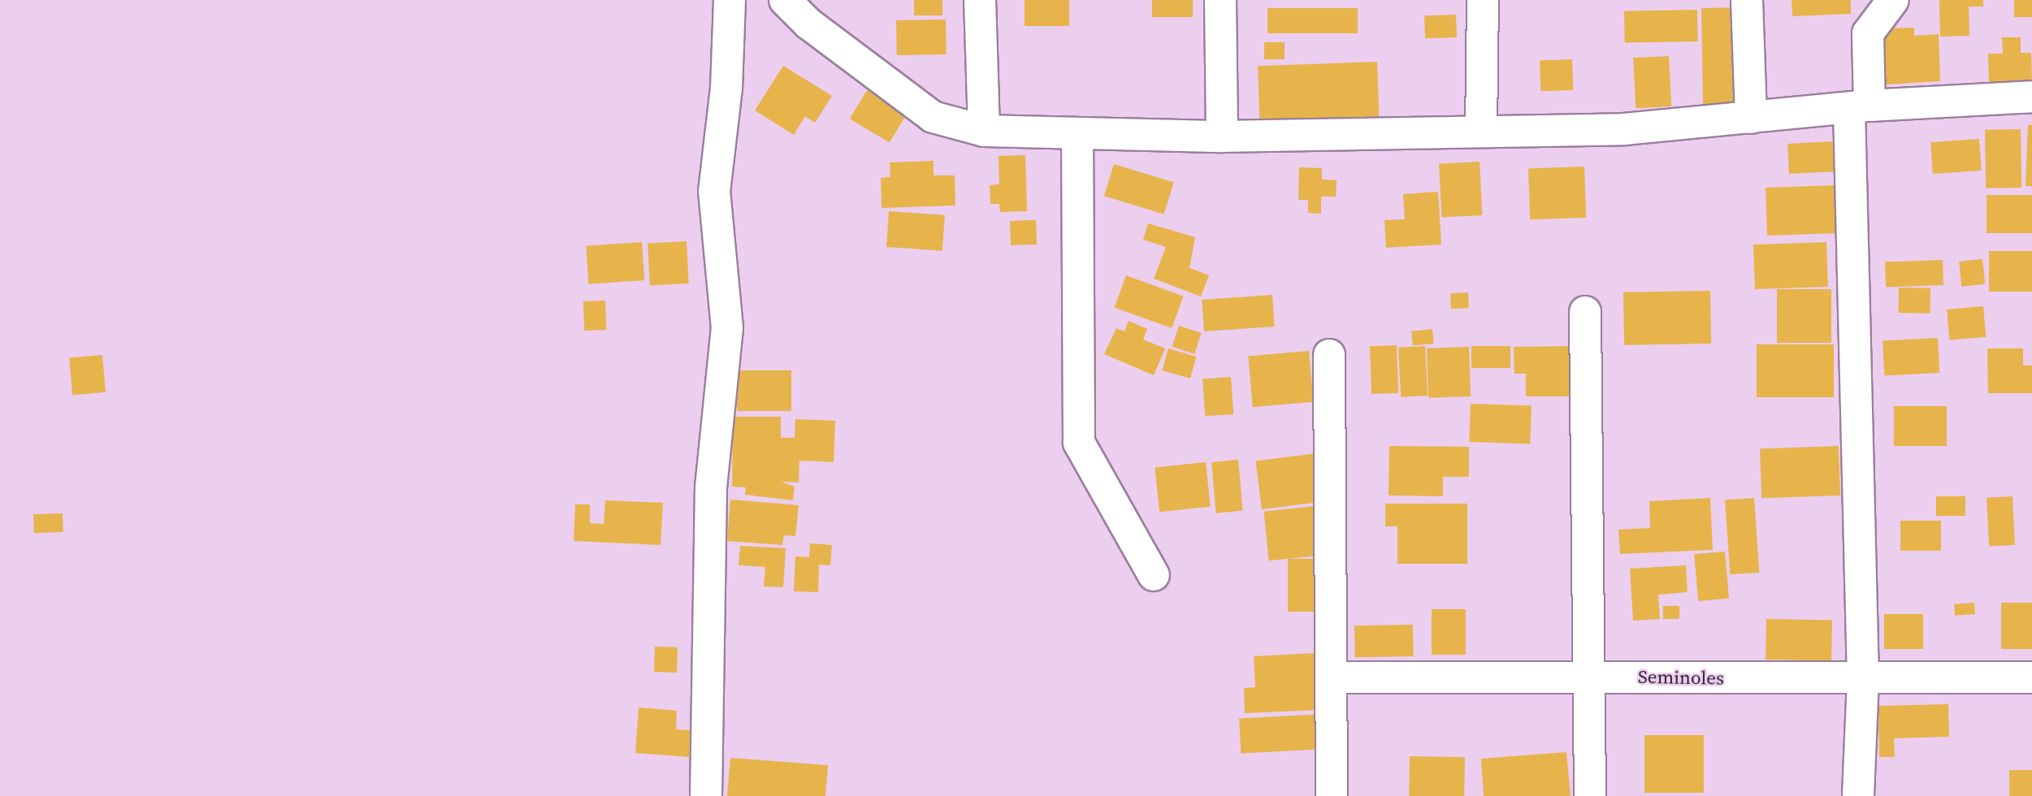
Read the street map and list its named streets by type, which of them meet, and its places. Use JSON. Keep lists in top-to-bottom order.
{
  "streets": {
    "street": ["Seminoles"]
  }
}
